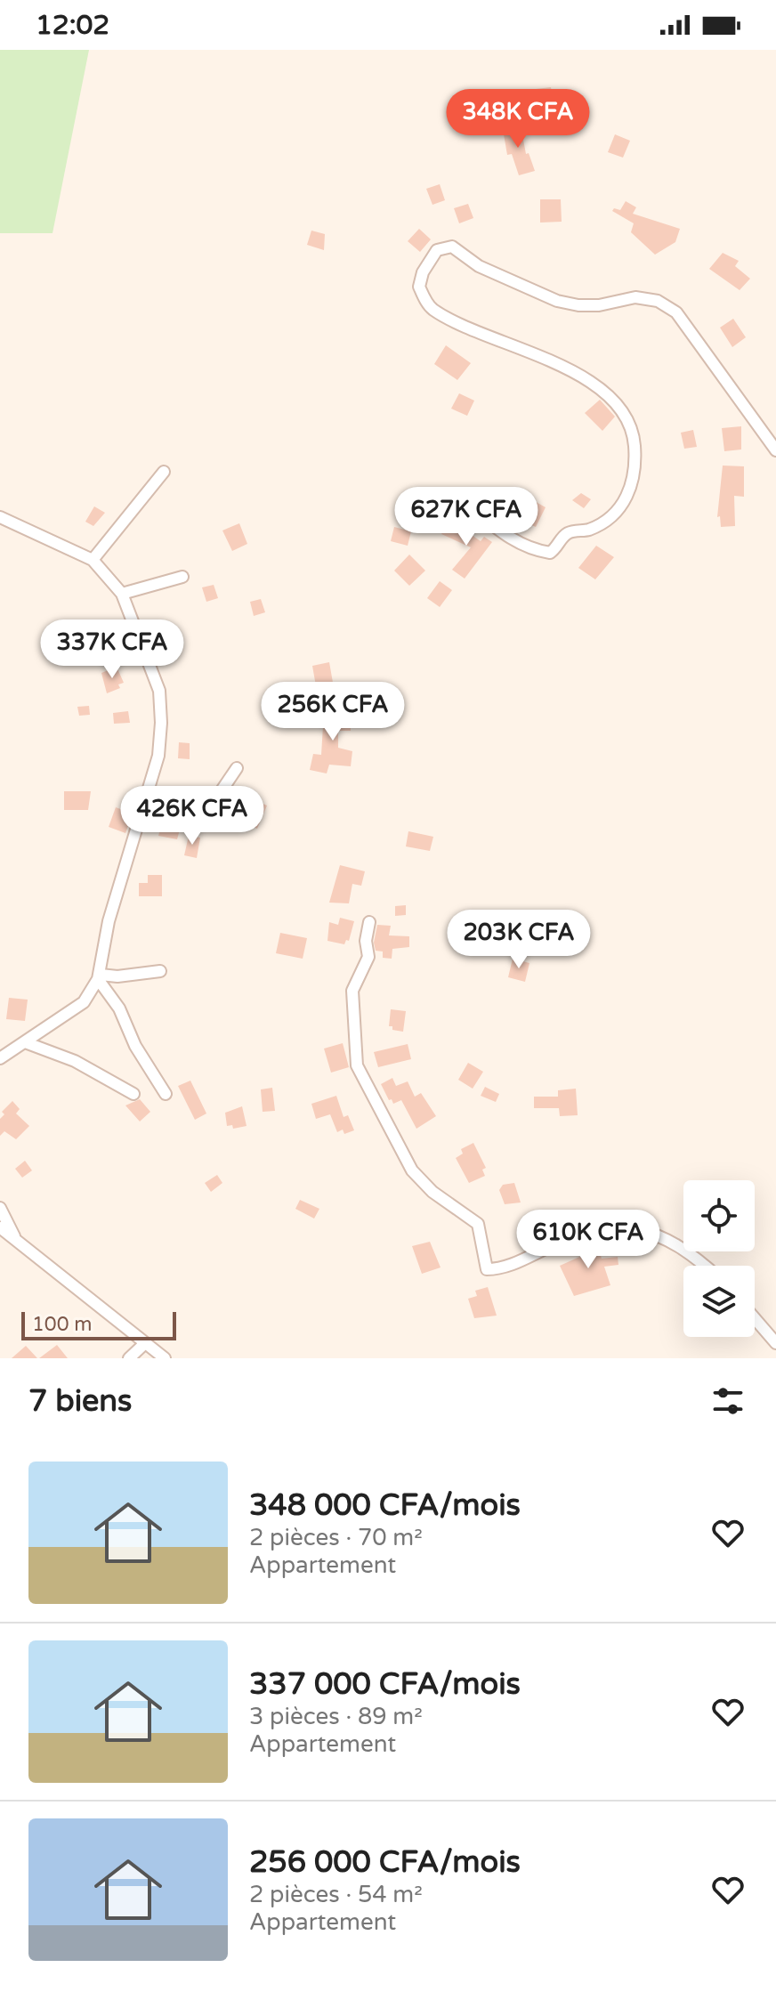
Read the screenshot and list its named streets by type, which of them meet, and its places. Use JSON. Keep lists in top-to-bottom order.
{
  "scale_bar": "100 m",
  "page": {
    "status": "12:02",
    "price": [
      "348K CFA",
      "627K CFA",
      "337K CFA",
      "256K CFA",
      "426K CFA",
      "203K CFA",
      "610K CFA"
    ],
    "scale": "100 m",
    "heading": "7 biens",
    "list": [
      {
        "name": "348 000 CFA/mois",
        "note": "2 pièces · 70 m² · Appartement"
      },
      {
        "name": "337 000 CFA/mois",
        "note": "3 pièces · 89 m² · Appartement"
      },
      {
        "name": "256 000 CFA/mois",
        "note": "2 pièces · 54 m² · Appartement"
      }
    ]
  }
}
